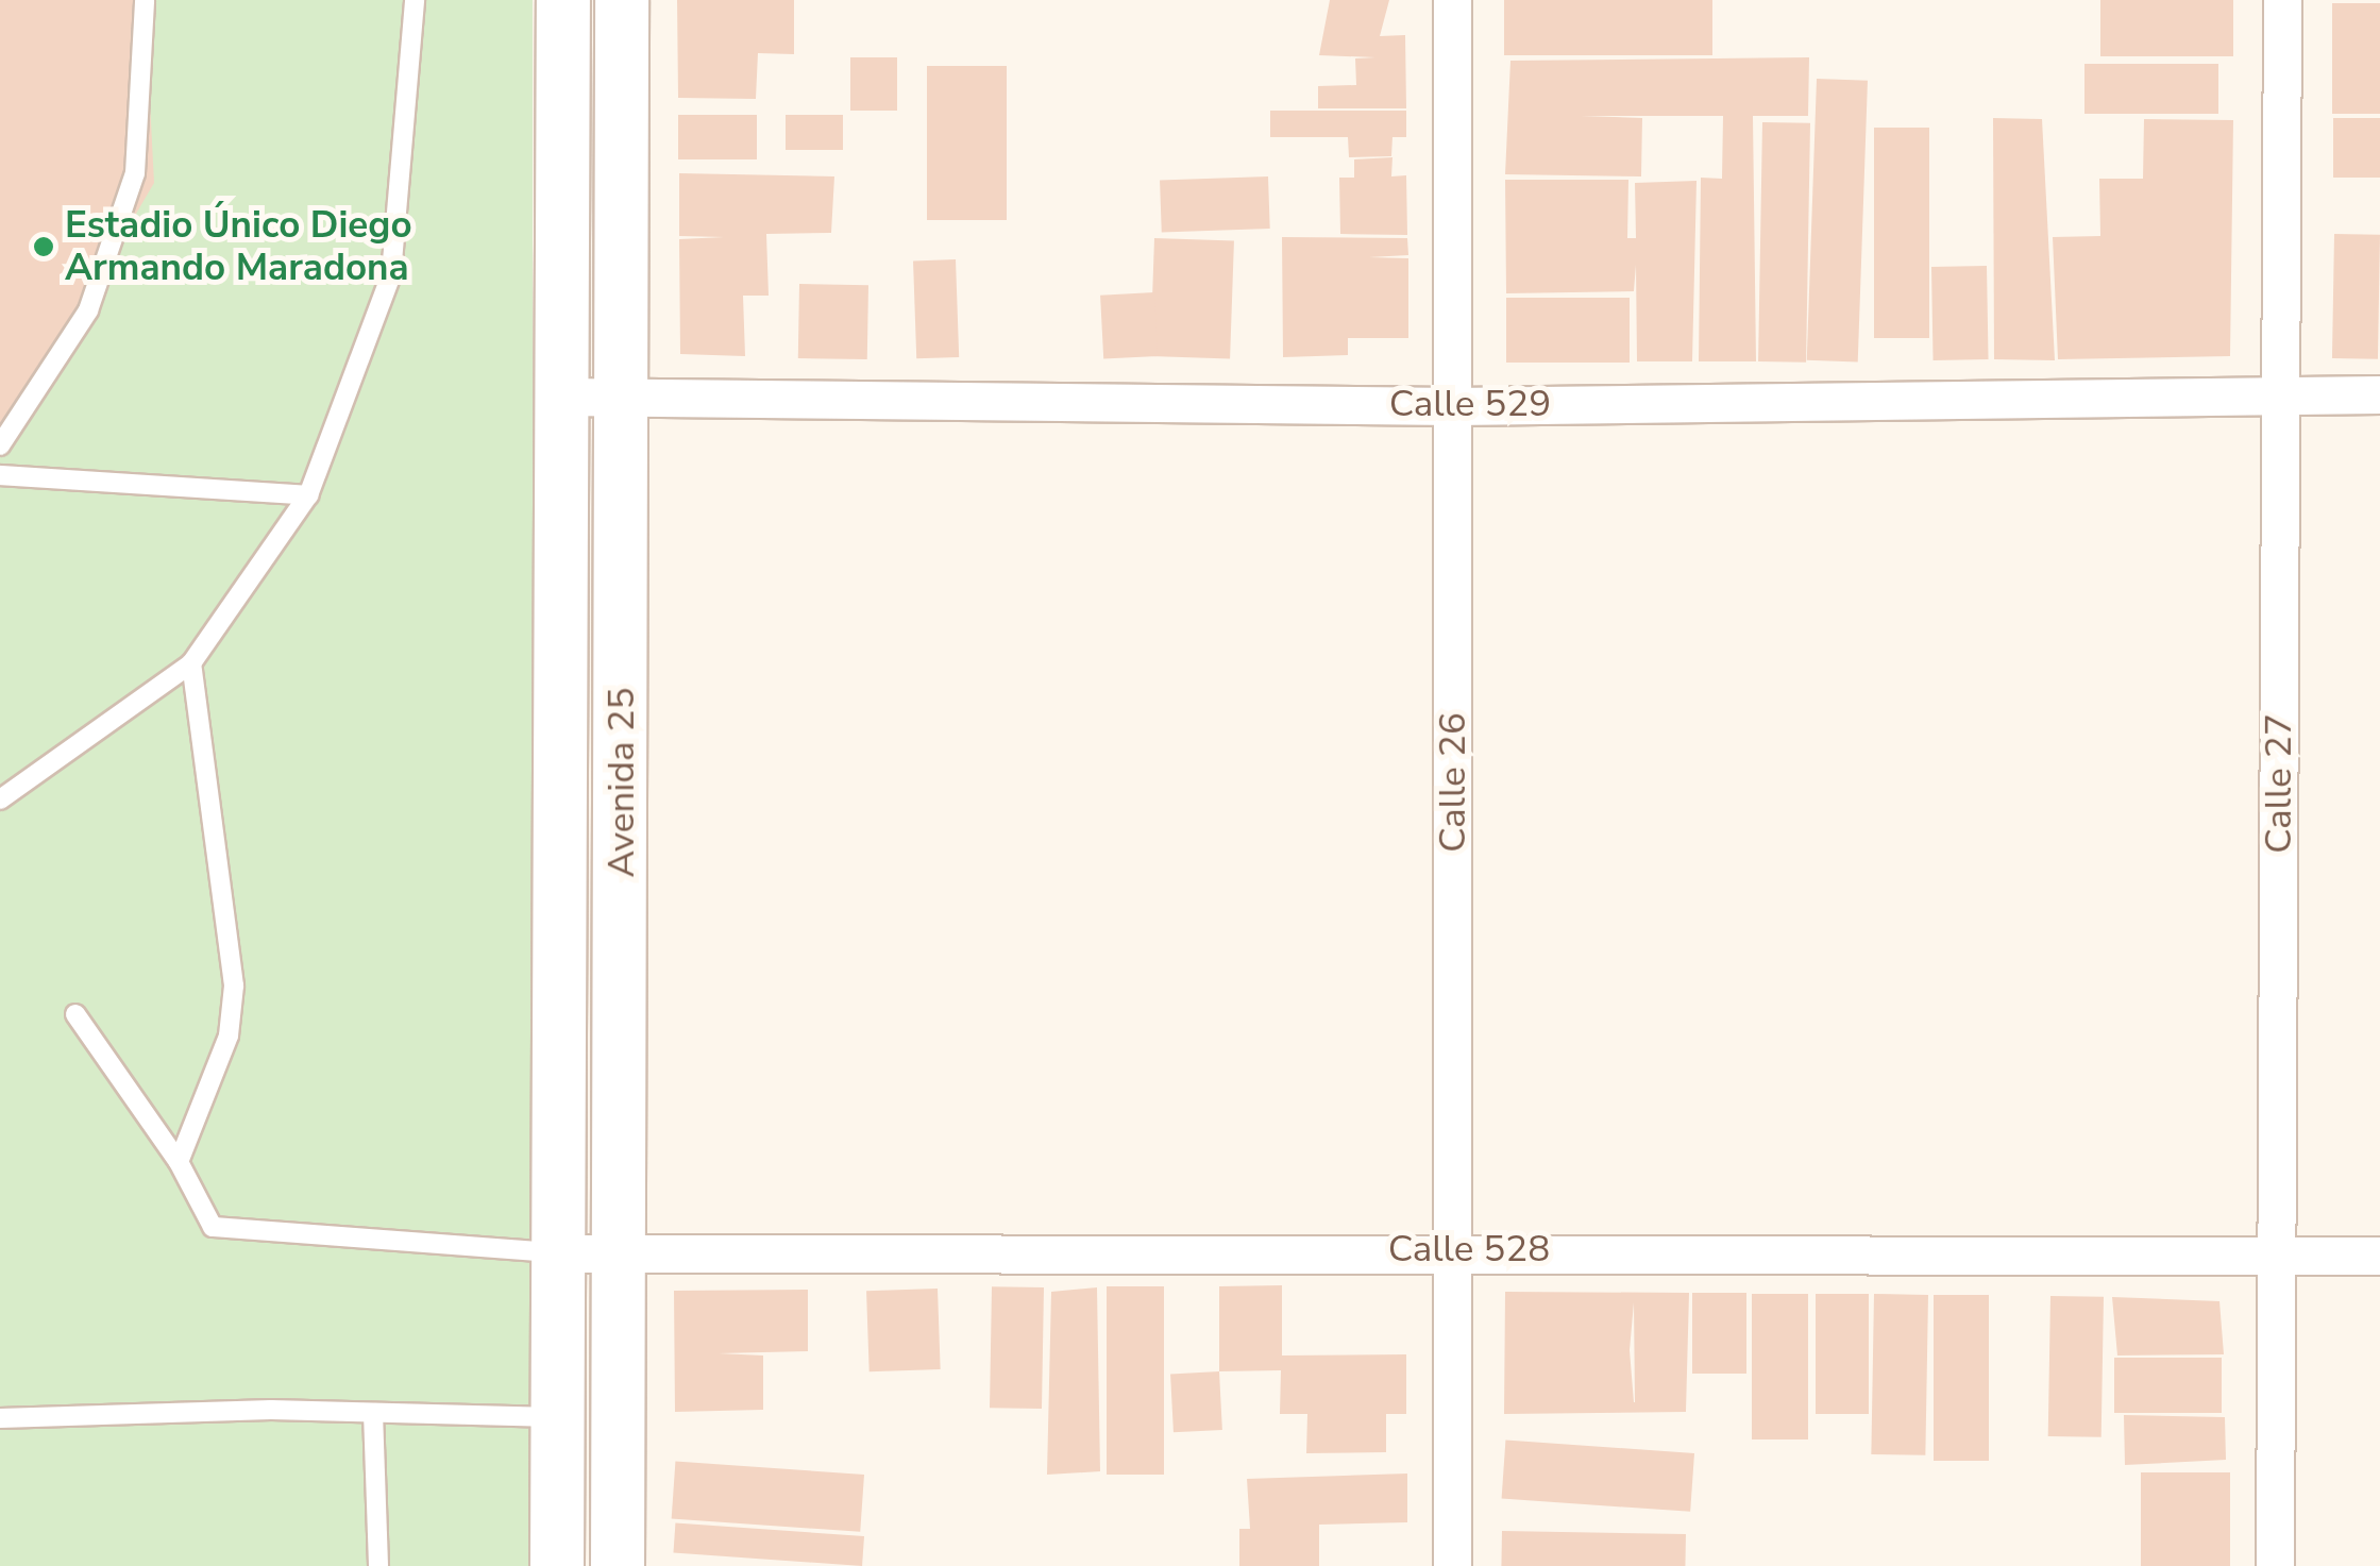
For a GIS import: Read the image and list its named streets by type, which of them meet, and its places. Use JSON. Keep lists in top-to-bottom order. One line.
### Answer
{"streets":{"main road":["Avenida 25"],"street":["Calle 529","Calle 26","Calle 27","Calle 528"]},"crossings":[["Calle 529","Avenida 25"],["Calle 529","Calle 26"],["Calle 529","Calle 27"],["Avenida 25","Calle 528"],["Calle 26","Calle 528"],["Calle 27","Calle 528"]],"places":["Estadio Único Diego Armando Maradona"]}
